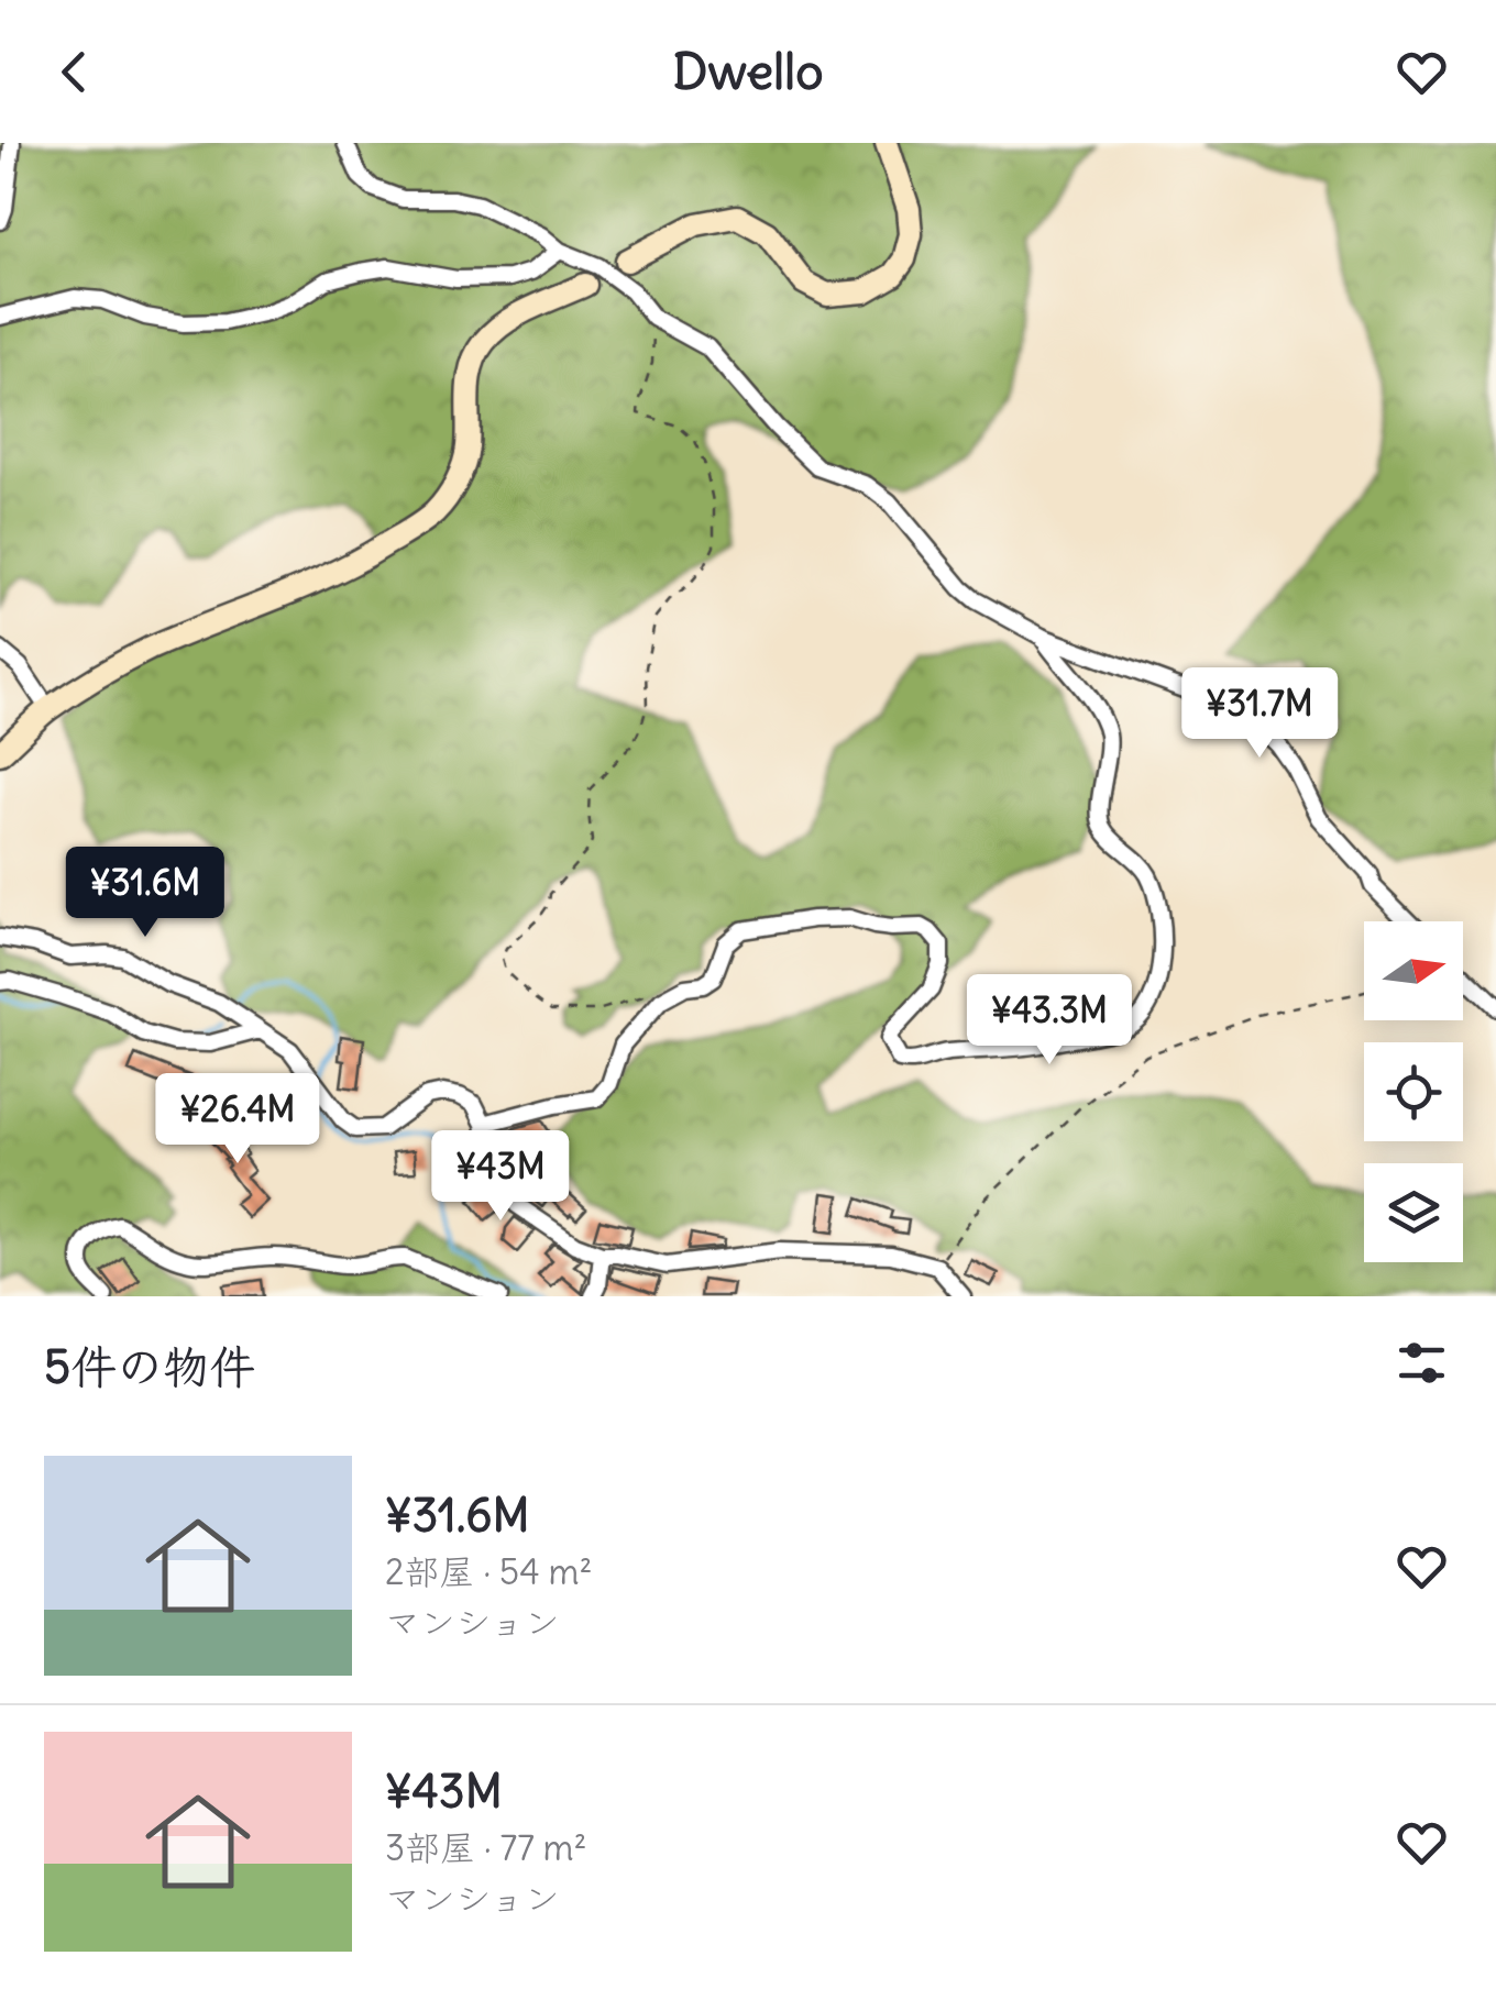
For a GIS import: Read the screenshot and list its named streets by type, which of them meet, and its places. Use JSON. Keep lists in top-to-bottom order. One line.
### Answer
{"north":"right","page":{"header":"Dwello","price":["¥31.7M","¥31.6M","¥43.3M","¥26.4M","¥43M"],"heading":"5件の物件","list":[{"name":"¥31.6M","note":"2部屋 · 54 m² · マンション"},{"name":"¥43M","note":"3部屋 · 77 m² · マンション"}]}}
